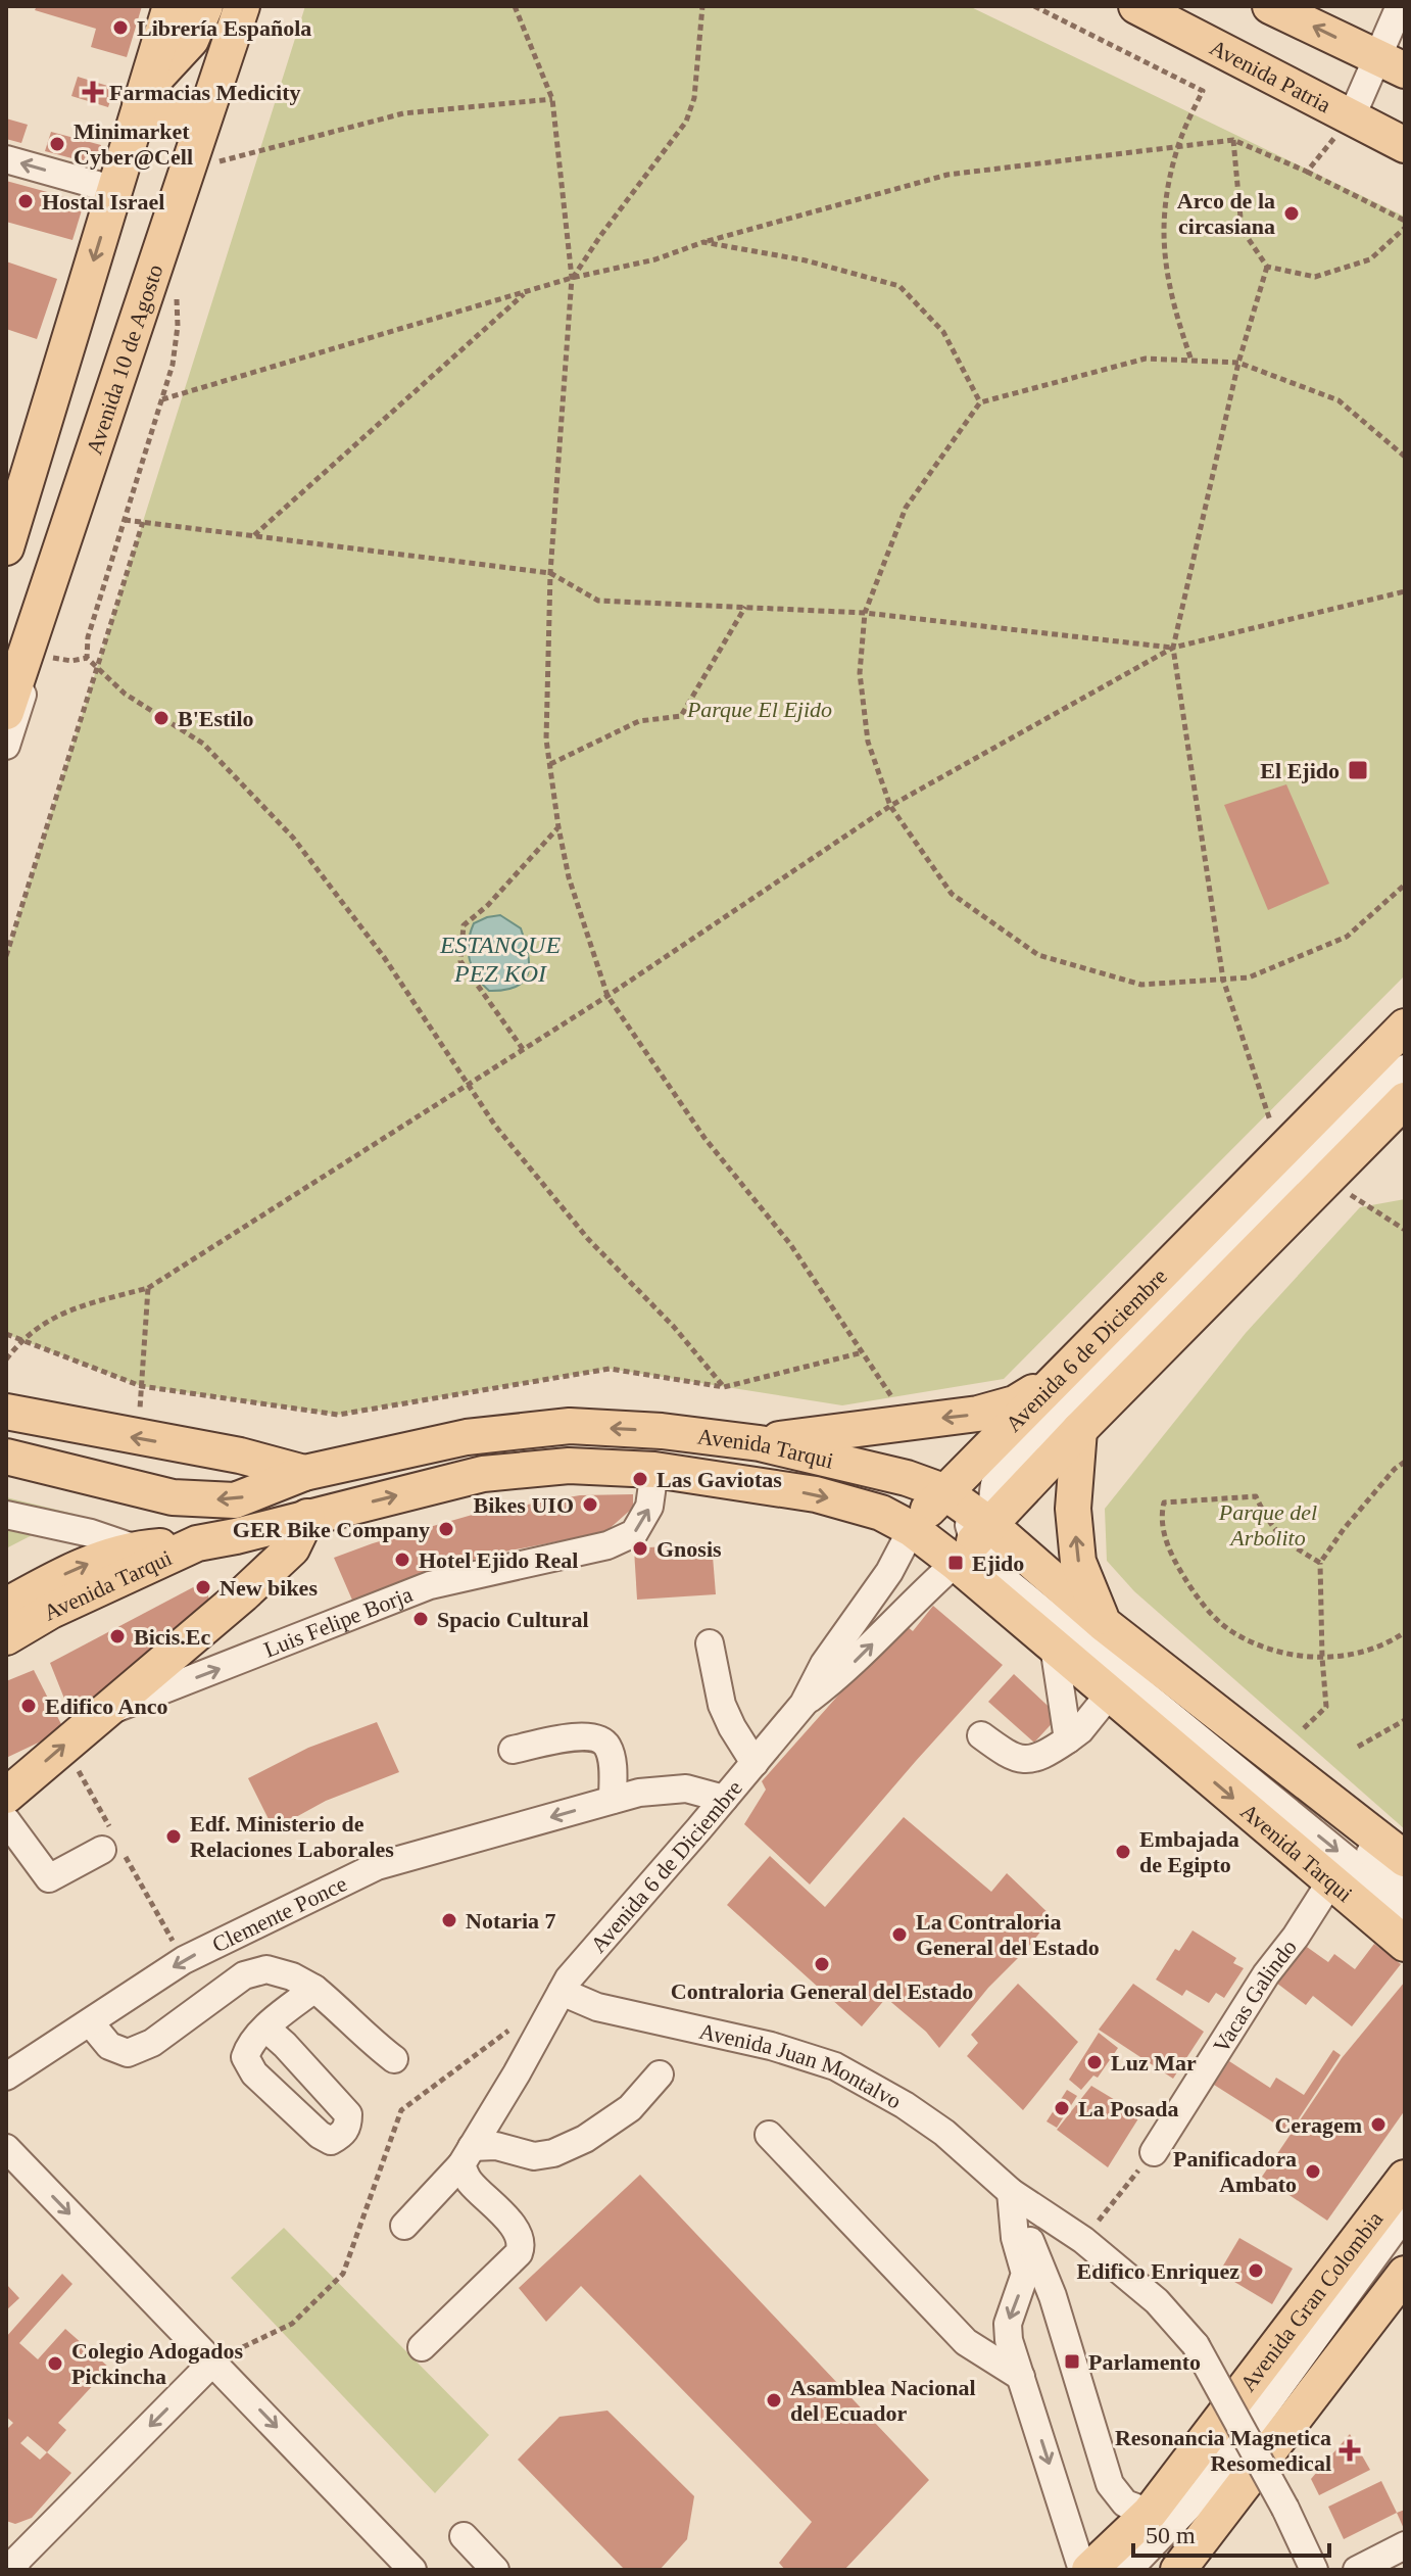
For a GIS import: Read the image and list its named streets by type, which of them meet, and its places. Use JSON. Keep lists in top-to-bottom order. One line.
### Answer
{"streets":{"main road":["Avenida Patria","Avenida 10 de Agosto","Avenida 6 de Diciembre","Avenida Tarqui","Luis Felipe Borja","Avenida Gran Colombia"],"street":["Clemente Ponce","Vacas Galindo","Avenida Juan Montalvo"]},"crossings":[["Avenida 6 de Diciembre","Avenida Tarqui"],["Avenida 6 de Diciembre","Clemente Ponce"],["Avenida 6 de Diciembre","Avenida Juan Montalvo"],["Avenida Tarqui","Luis Felipe Borja"],["Avenida Tarqui","Vacas Galindo"],["Avenida Juan Montalvo","Avenida Gran Colombia"]],"one_way":["Luis Felipe Borja","Clemente Ponce"],"water":["ESTANQUE PEZ KOI"],"parks":["Parque El Ejido","Parque del Arbolito"],"places":{"other":["Librería Española","Minimarket Cyber@Cell","Hostal Israel","Arco de la circasiana","B'Estilo","Las Gaviotas","Bikes UIO","GER Bike Company","Gnosis","Hotel Ejido Real","New bikes","Spacio Cultural","Bicis.Ec","Edifico Anco","Edf. Ministerio de Relaciones Laborales","Embajada de Egipto","Notaria 7","La Contraloria General del Estado","Contraloria General del Estado","Luz Mar","La Posada","Ceragem","Panificadora Ambato","Edifico Enriquez","Colegio Adogados Pickincha","Asamblea Nacional del Ecuador"],"health":["Farmacias Medicity","Resonancia Magnetica Resomedical"],"transit":["El Ejido","Ejido","Parlamento"]},"scale_bar":"50 m"}
